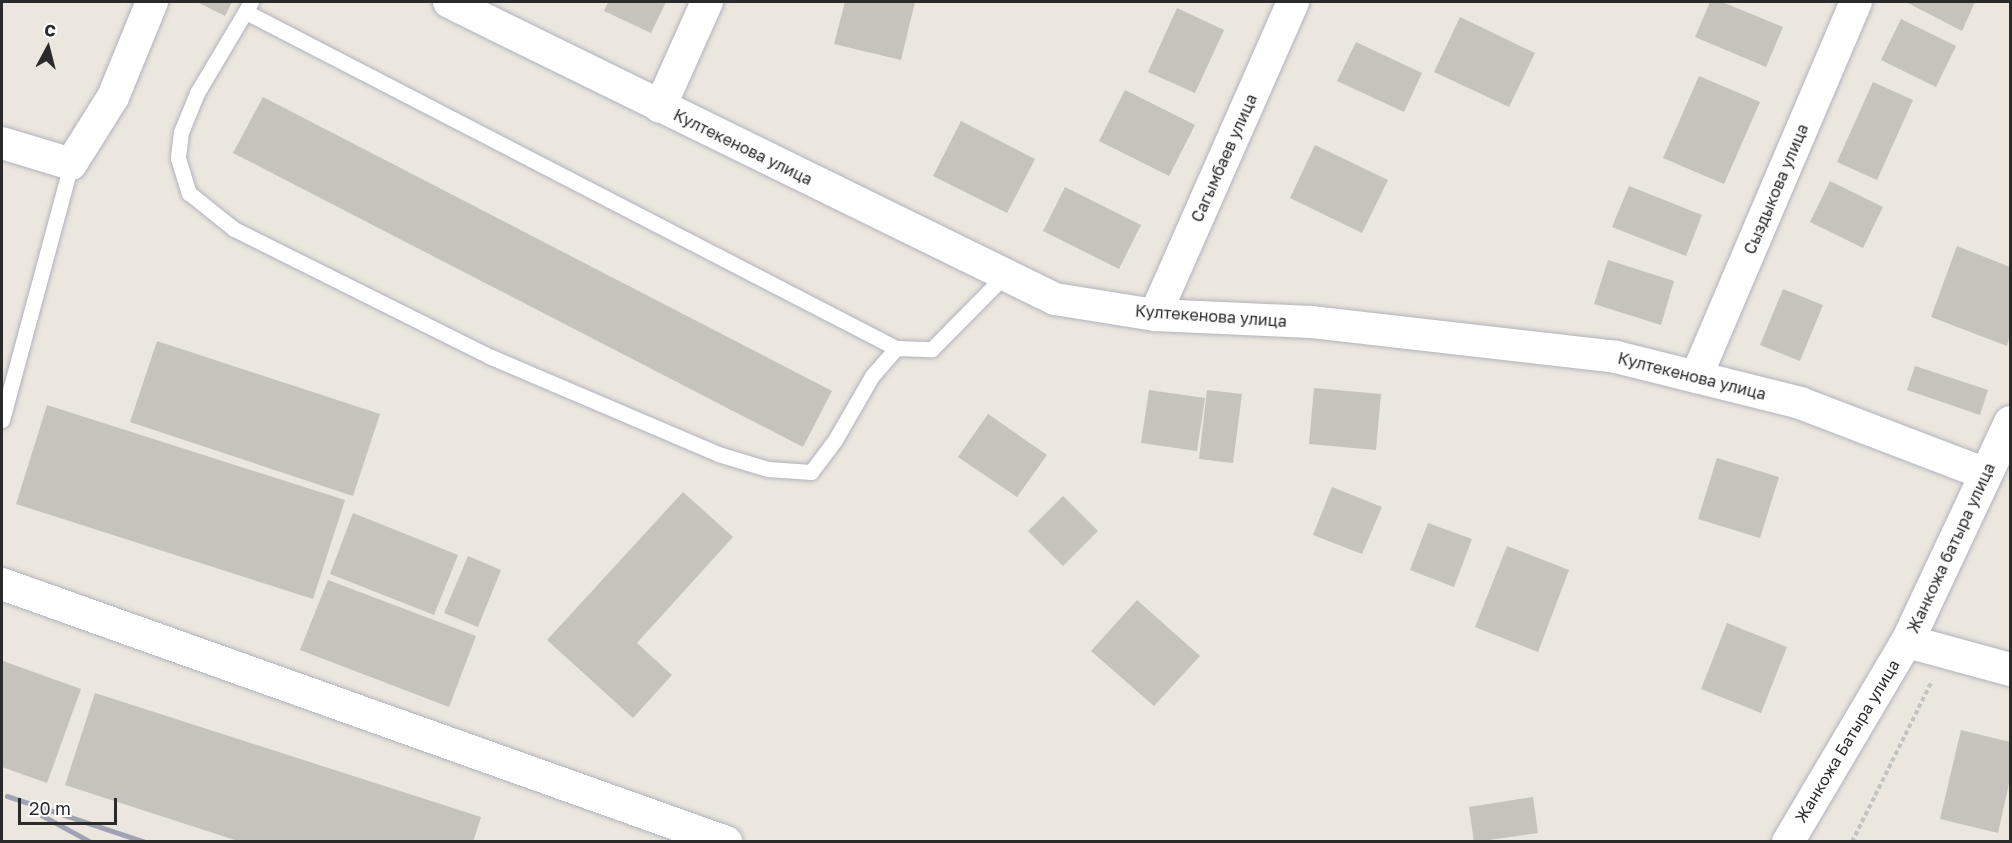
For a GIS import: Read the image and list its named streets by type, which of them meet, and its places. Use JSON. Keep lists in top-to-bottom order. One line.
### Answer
{"streets":{"street":["Култекенова улица","Сагымбаев улица","Сыздыкова улица","Жанкожа батыра улица","Жанкожа Батыра улица"]},"crossings":[["Култекенова улица","Сагымбаев улица"],["Култекенова улица","Сыздыкова улица"],["Култекенова улица","Жанкожа батыра улица"],["Жанкожа батыра улица","Жанкожа Батыра улица"]],"scale_bar":"20 m","north":"top"}
